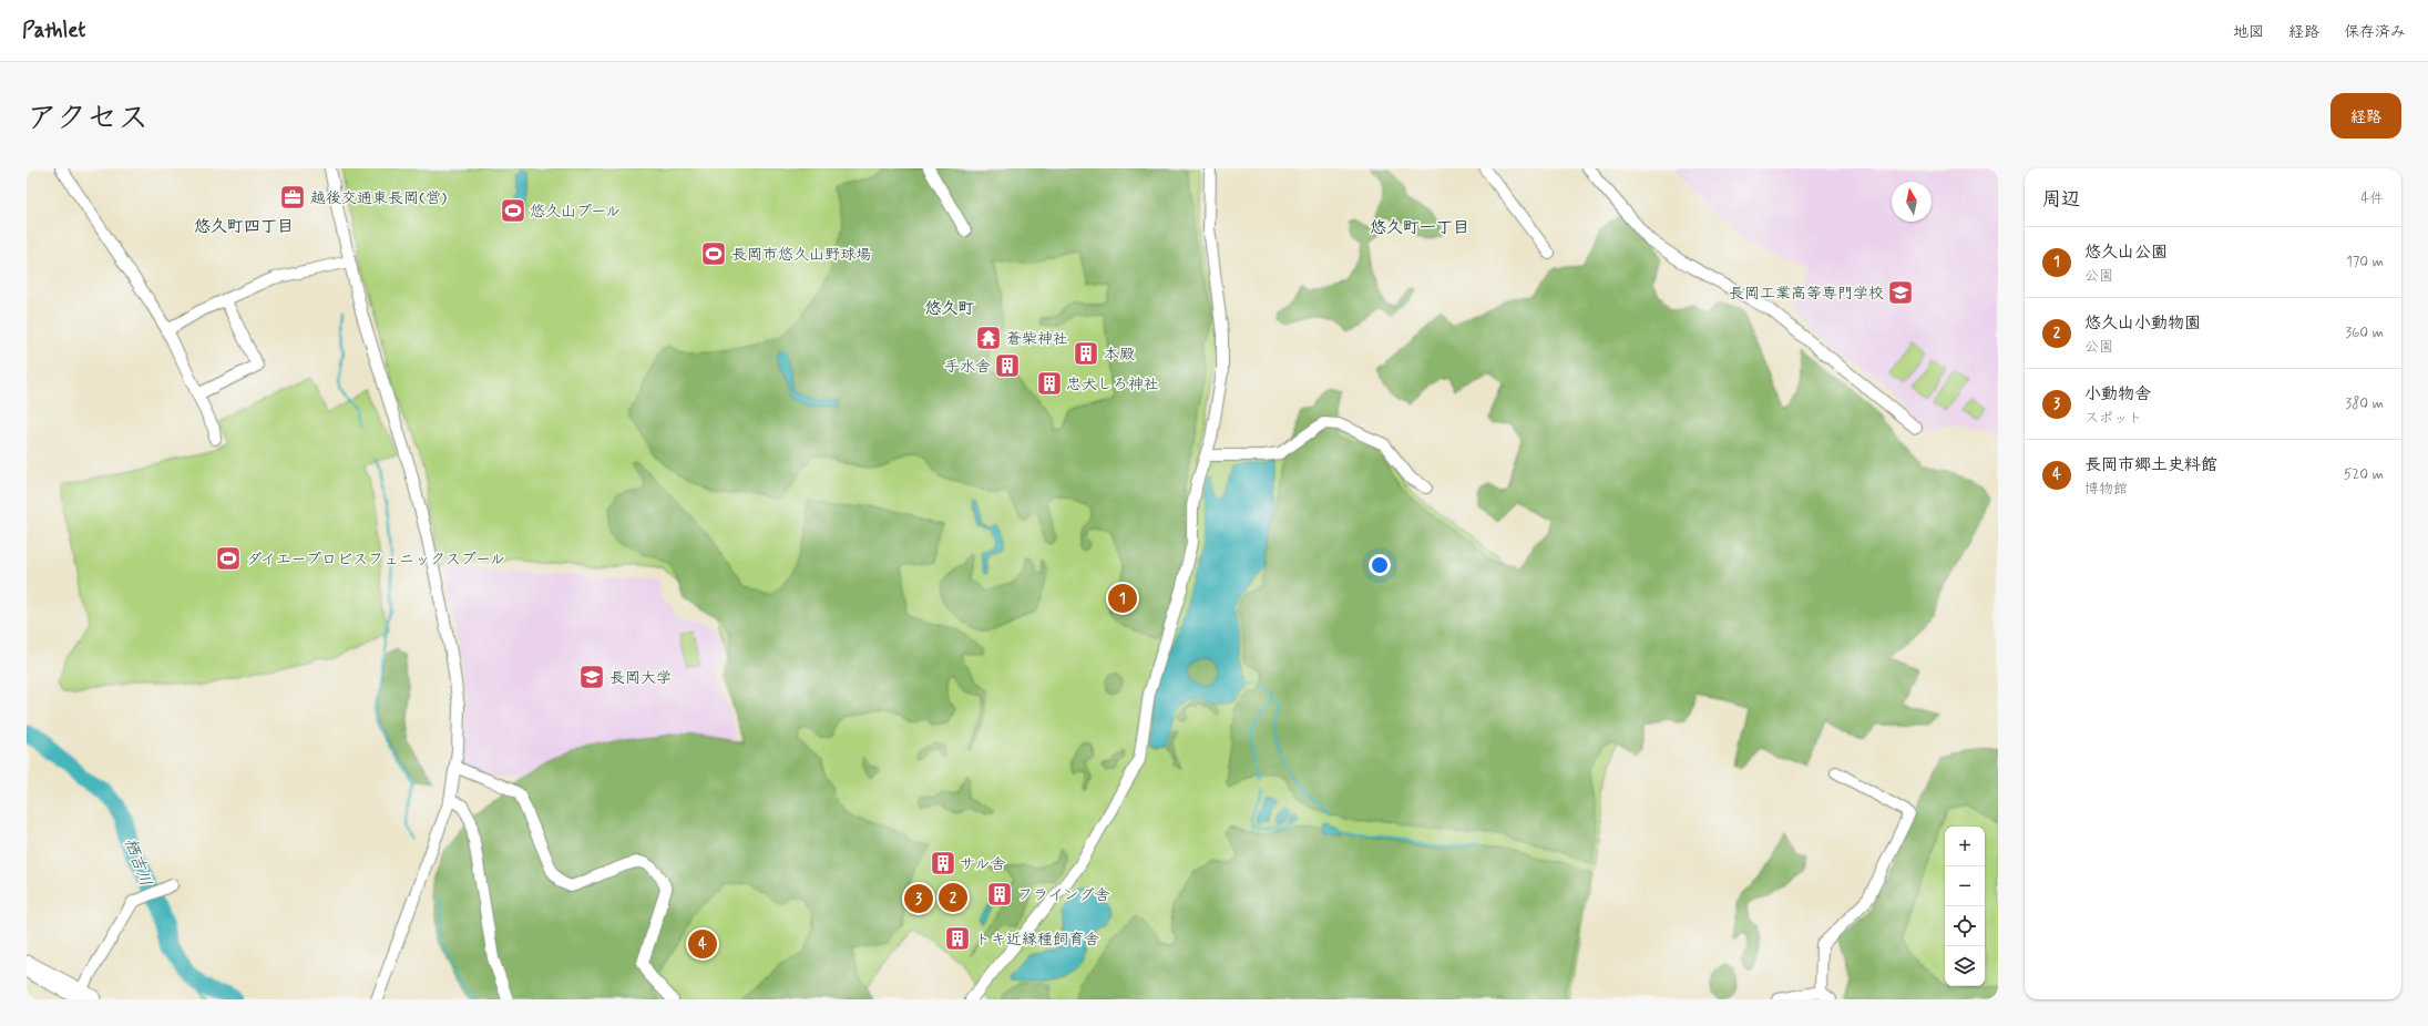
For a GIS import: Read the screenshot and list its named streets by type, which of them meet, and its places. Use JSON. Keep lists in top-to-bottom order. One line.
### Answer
{"districts":["悠久町四丁目","悠久町一丁目","悠久町"],"water":["栖吉川"],"places":{"office":["越後交通東長岡(営)"],"sports":["悠久山プール","長岡市悠久山野球場","ダイエープロビスフェニックスプール"],"school or university":["長岡工業高等専門学校","長岡大学"],"temple":["蒼柴神社"],"building":["本殿","手水舎","忠犬しろ神社","サル舎","フライング舎","トキ近縁種飼育舎"]},"north":"top","page":{"header":"Pathlet","nav":["地図","経路","保存済み"],"title":"アクセス","buttons":"経路","heading":["周辺","4件"],"list":[{"mark":"1","name":"悠久山公園","note":"公園","value":"170 m"},{"mark":"2","name":"悠久山小動物園","note":"公園","value":"360 m"},{"mark":"3","name":"小動物舎","note":"スポット","value":"380 m"},{"mark":"4","name":"長岡市郷土史料館","note":"博物館","value":"520 m"}],"pins":["1","2","3","4"],"map_buttons":["+","−"]}}
